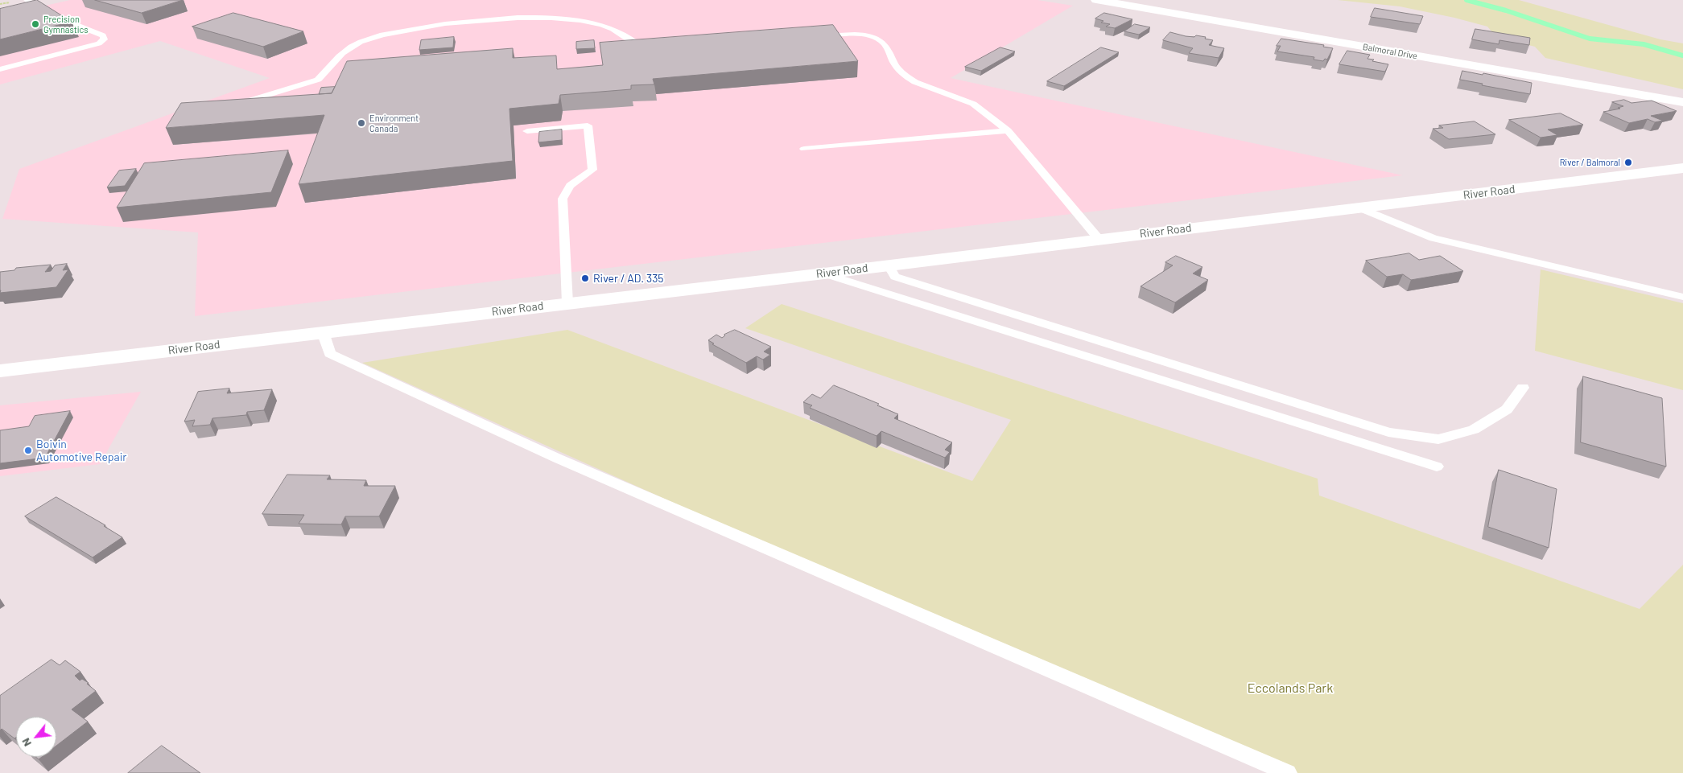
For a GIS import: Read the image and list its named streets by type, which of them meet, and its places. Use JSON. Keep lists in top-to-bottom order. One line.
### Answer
{"streets":{"main road":["Balmoral Drive","River Road"]},"parks":["Eccolands Park"],"places":["Precision Gymnastics","Environment Canada","River / Balmoral","River / AD. 335","Boivin Automotive Repair"],"north":"bottom left"}
